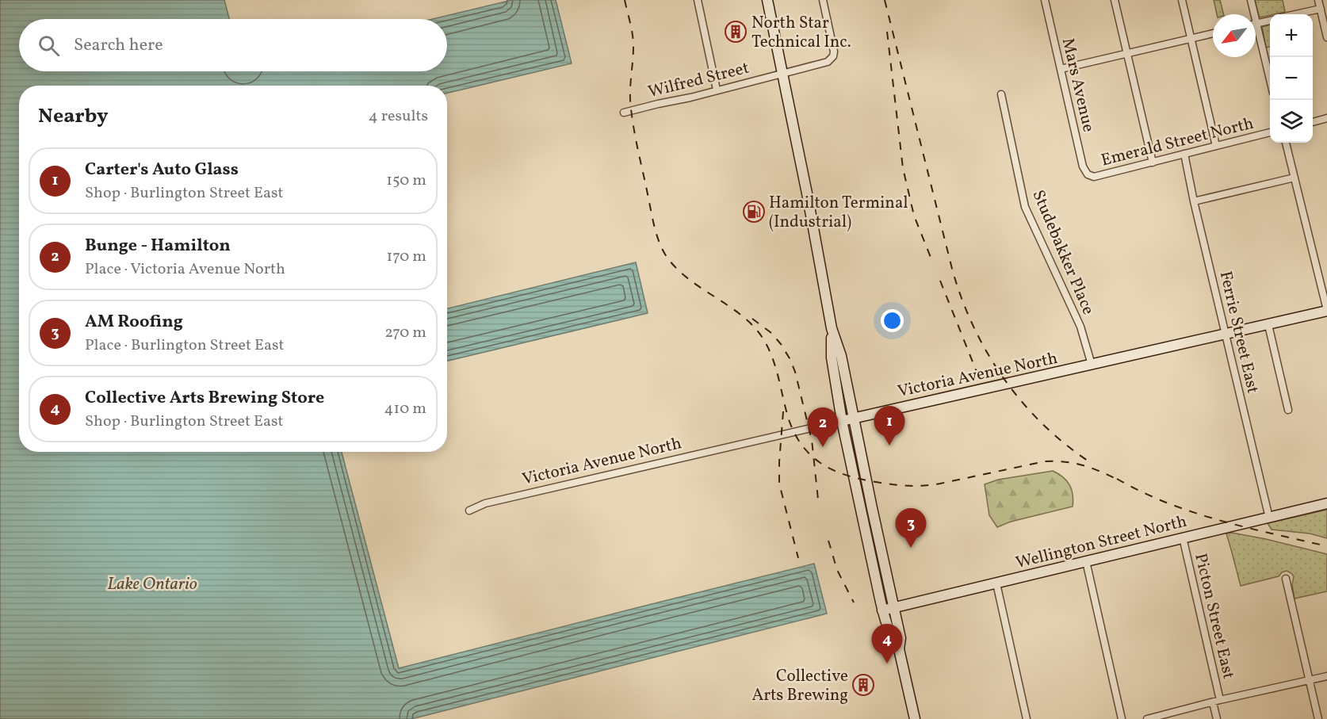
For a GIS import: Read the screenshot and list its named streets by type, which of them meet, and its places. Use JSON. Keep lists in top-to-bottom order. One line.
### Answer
{"streets":{"main road":["Victoria Avenue North","Wellington Street North"],"street":["Wilfred Street","Mars Avenue","Emerald Street North","Studebakker Place","Ferrie Street East","Picton Street East"]},"crossings":[["Mars Avenue","Emerald Street North"],["Emerald Street North","Ferrie Street East"],["Studebakker Place","Victoria Avenue North"],["Ferrie Street East","Victoria Avenue North"],["Ferrie Street East","Wellington Street North"],["Wellington Street North","Picton Street East"]],"water":["Lake Ontario"],"places":{"building":["North Star Technical Inc.","Collective Arts Brewing"],"fuel station":["Hamilton Terminal (Industrial)"]},"north":"bottom left","page":{"map_buttons":["+","−"],"search":"Search here","heading":["Nearby","4 results"],"list":[{"mark":"1","name":"Carter's Auto Glass","note":"Shop · Burlington Street East","value":"150 m"},{"mark":"2","name":"Bunge - Hamilton","note":"Place · Victoria Avenue North","value":"170 m"},{"mark":"3","name":"AM Roofing","note":"Place · Burlington Street East","value":"270 m"},{"mark":"4","name":"Collective Arts Brewing Store","note":"Shop · Burlington Street East","value":"410 m"}],"pins":["1","2","3","4"]}}
